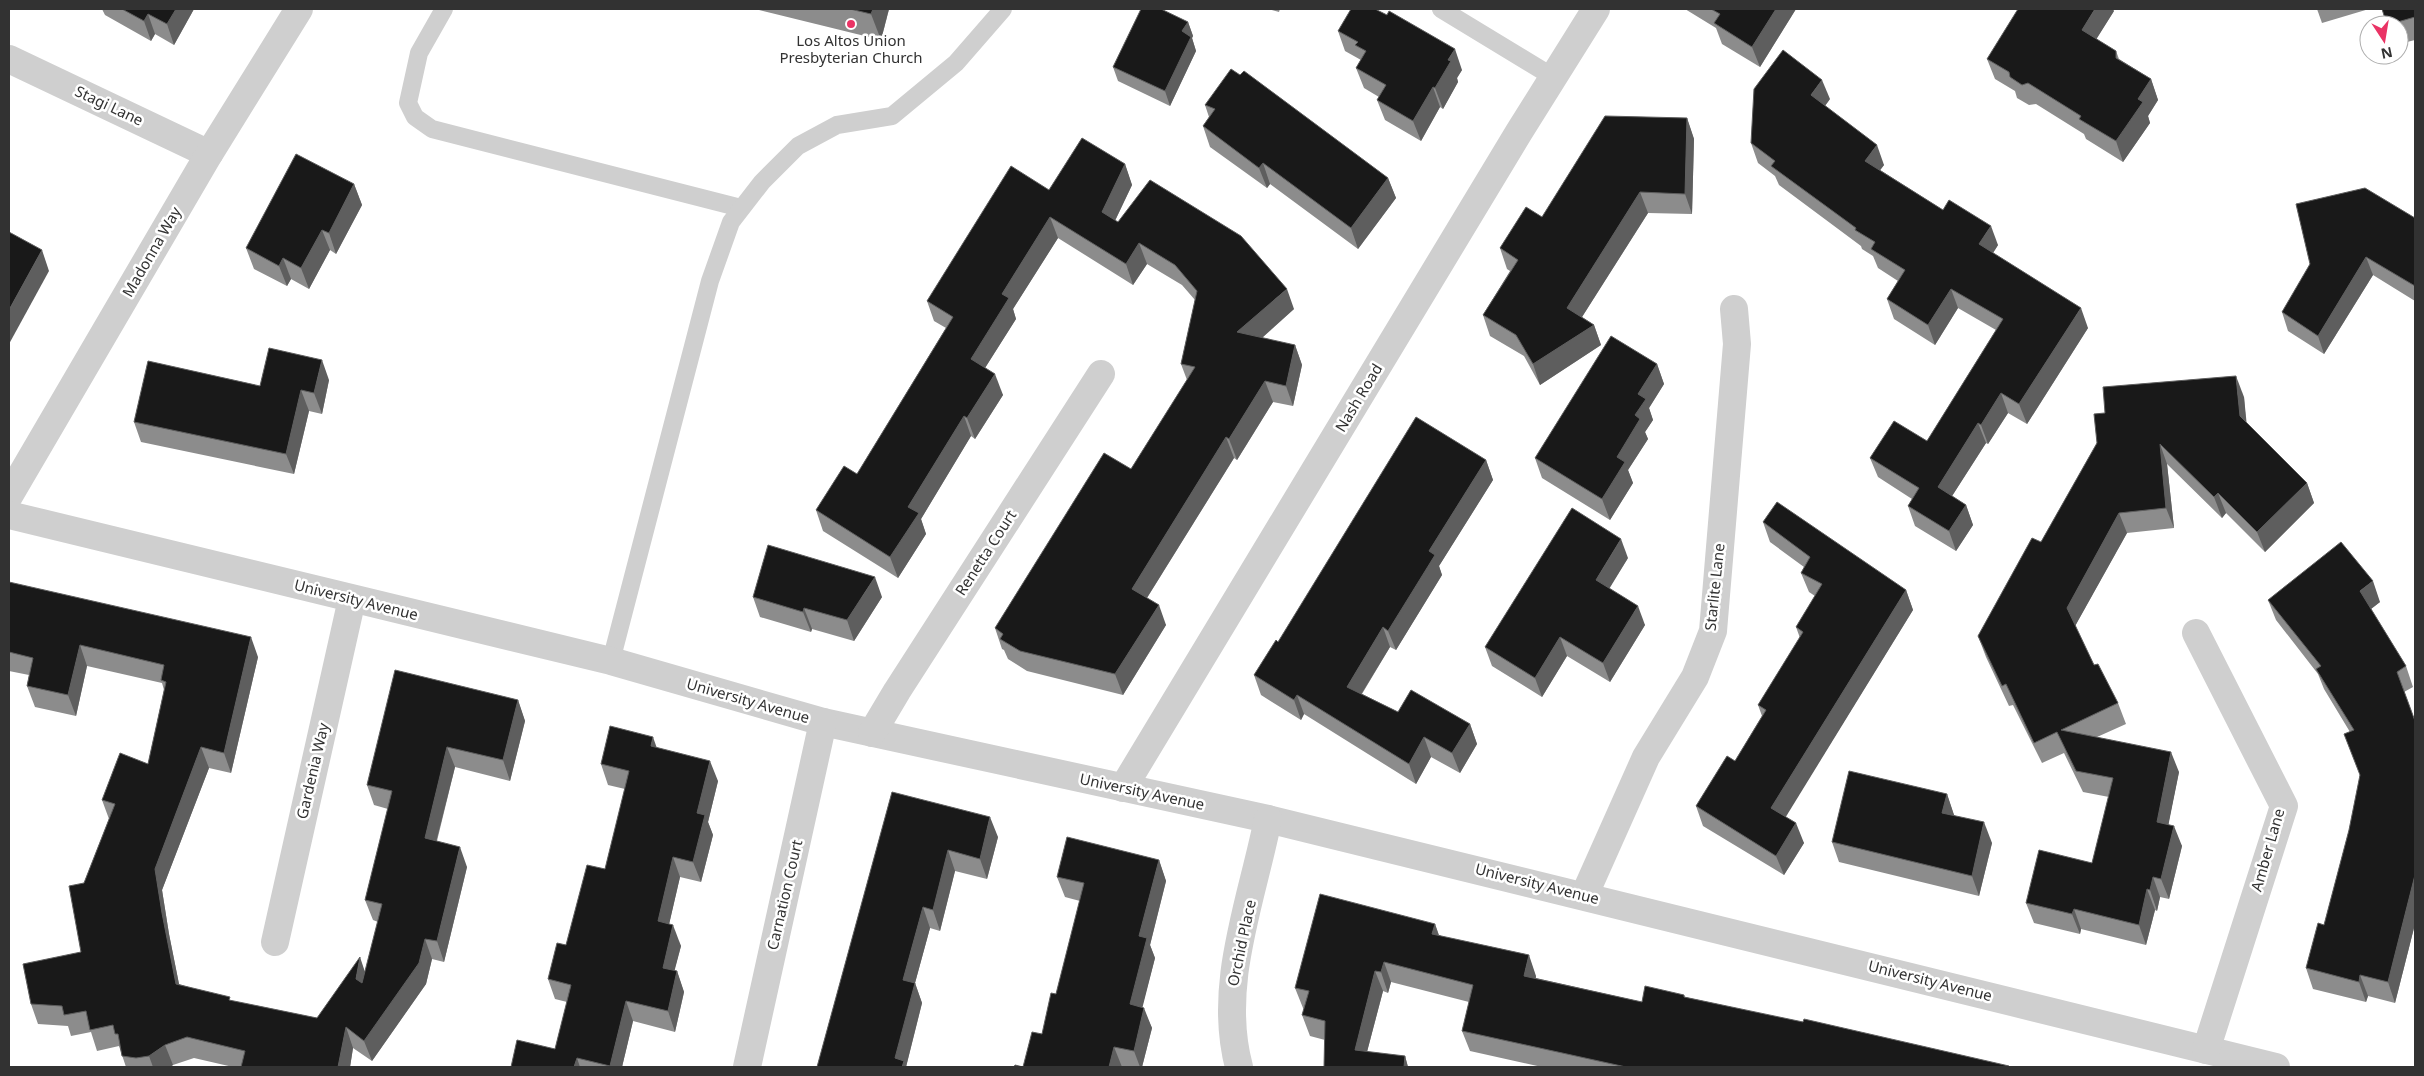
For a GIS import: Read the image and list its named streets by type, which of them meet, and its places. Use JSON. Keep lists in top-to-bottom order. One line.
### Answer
{"streets":{"street":["Stagi Lane","Madonna Way","Nash Road","Renetta Court","Starlite Lane","University Avenue","Gardenia Way","Amber Lane","Carnation Court","Orchid Place"]},"crossings":[["Stagi Lane","Madonna Way"],["Nash Road","University Avenue"],["Renetta Court","University Avenue"],["Starlite Lane","University Avenue"],["University Avenue","Gardenia Way"],["University Avenue","Amber Lane"],["University Avenue","Carnation Court"],["University Avenue","Orchid Place"]],"places":["Los Altos Union Presbyterian Church"],"north":"bottom"}
